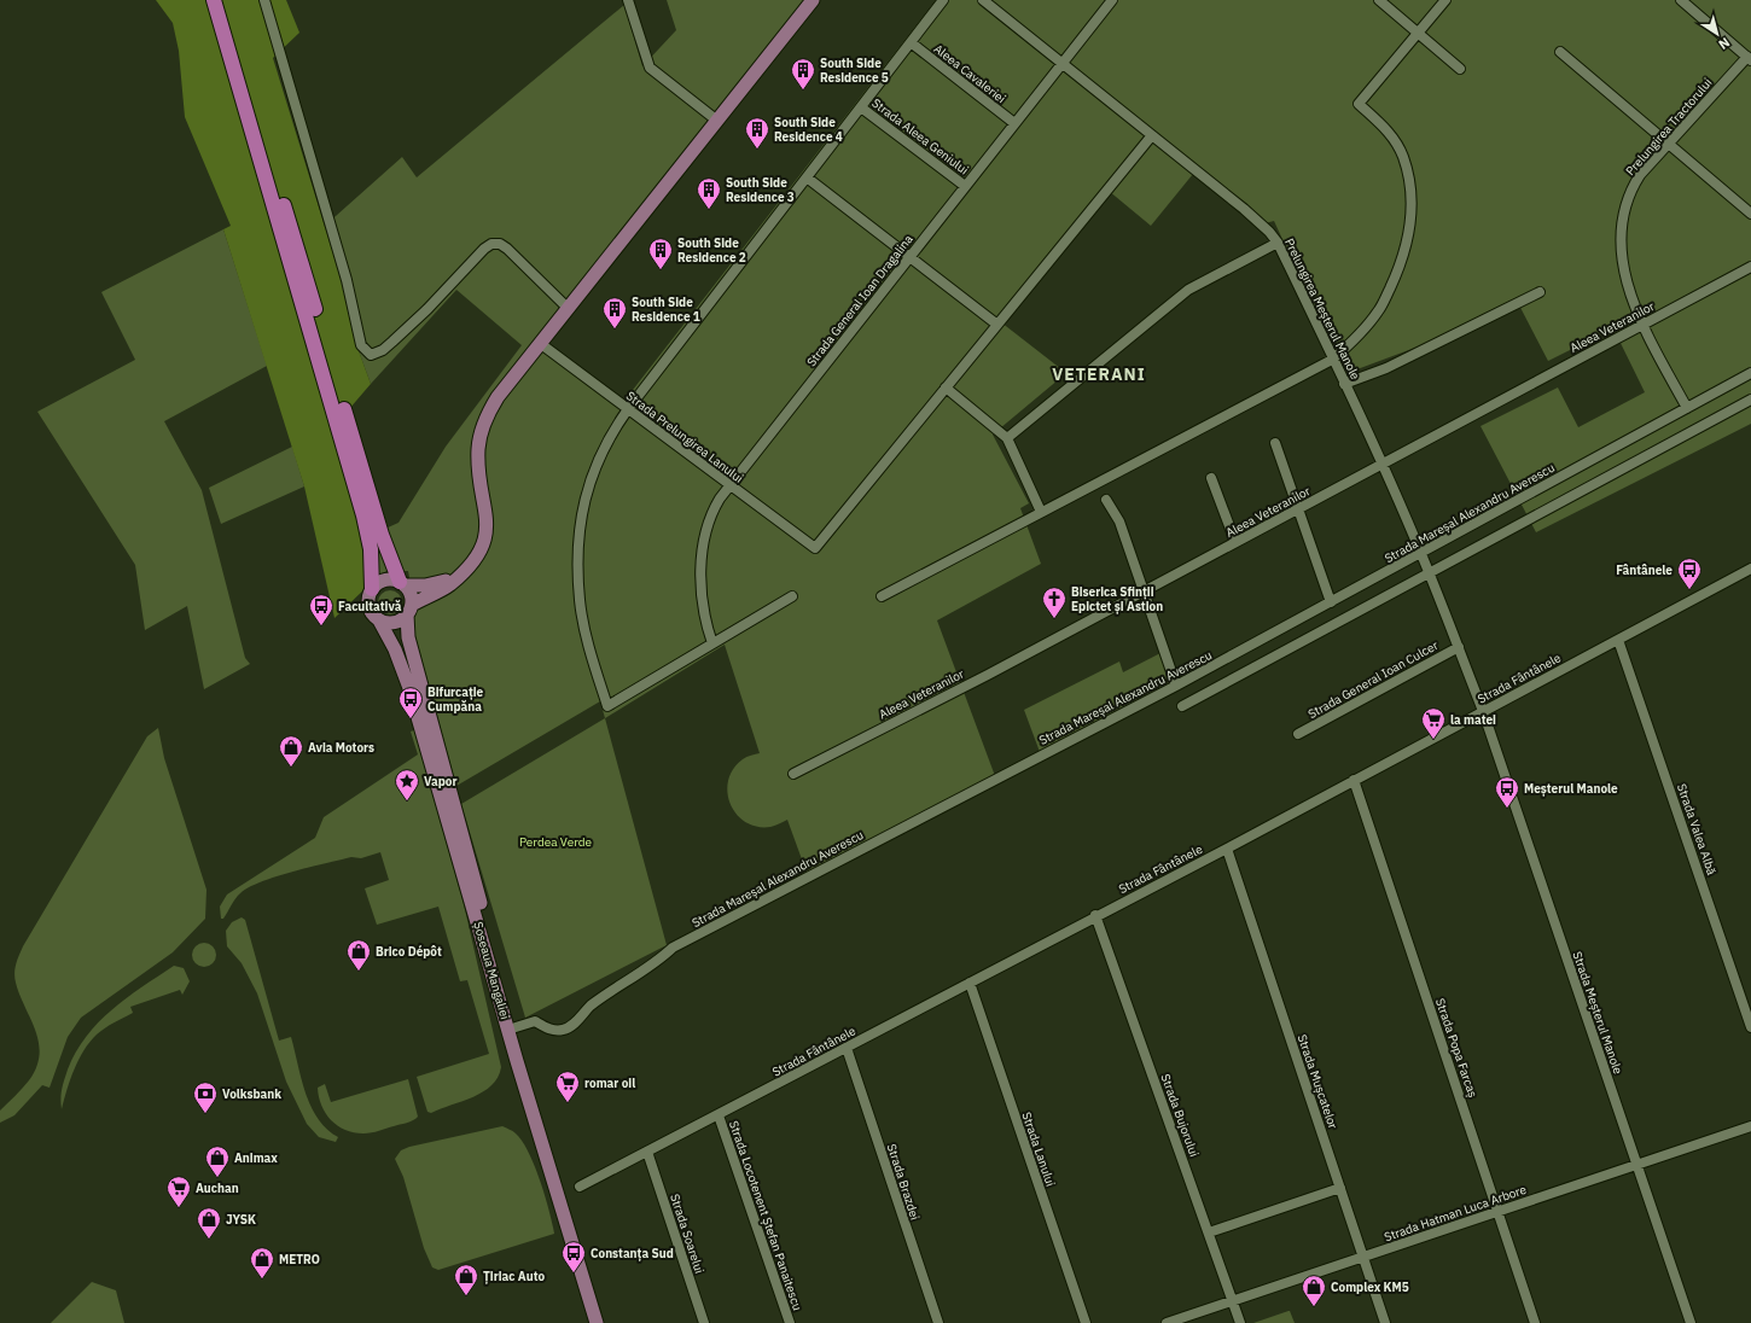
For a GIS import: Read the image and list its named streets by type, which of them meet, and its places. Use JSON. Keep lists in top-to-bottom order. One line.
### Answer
{"streets":{"main road":["Șoseaua Mangaliei"],"street":["Aleea Cavaleriei","Prelungirea Tractorului","Strada Aleea Geniului","Strada General Ioan Dragalina","Prelungirea Meșterul Manole","Aleea Veteranilor","Strada Prelungirea Lanului","Strada Mareșal Alexandru Averescu","Strada Fântânele","Strada General Ioan Culcer","Strada Valea Albă","Strada Meșterul Manole","Strada Popa Farcaș","Strada Mușcatelor","Strada Bujorului","Strada Lanului","Strada Brazdei","Strada Hatman Luca Arbore","Strada Locotenent Ștefan Panaitescu","Strada Soarelui"]},"crossings":[["Aleea Cavaleriei","Strada General Ioan Dragalina"],["Prelungirea Tractorului","Aleea Veteranilor"],["Prelungirea Tractorului","Strada Mareșal Alexandru Averescu"],["Strada Aleea Geniului","Strada General Ioan Dragalina"],["Strada General Ioan Dragalina","Prelungirea Meșterul Manole"],["Strada General Ioan Dragalina","Strada Prelungirea Lanului"],["Prelungirea Meșterul Manole","Aleea Veteranilor"],["Prelungirea Meșterul Manole","Strada Mareșal Alexandru Averescu"],["Prelungirea Meșterul Manole","Strada Fântânele"],["Prelungirea Meșterul Manole","Strada General Ioan Culcer"],["Prelungirea Meșterul Manole","Strada Meșterul Manole"],["Strada Mareșal Alexandru Averescu","Șoseaua Mangaliei"],["Strada Fântânele","Strada Valea Albă"],["Strada Fântânele","Strada Meșterul Manole"],["Strada Fântânele","Strada Popa Farcaș"],["Strada Fântânele","Strada Mușcatelor"],["Strada Fântânele","Strada Bujorului"],["Strada Fântânele","Strada Lanului"],["Strada Fântânele","Strada Brazdei"],["Strada Fântânele","Strada Locotenent Ștefan Panaitescu"],["Strada Fântânele","Strada Soarelui"],["Strada Meșterul Manole","Strada Hatman Luca Arbore"],["Strada Popa Farcaș","Strada Hatman Luca Arbore"],["Strada Mușcatelor","Strada Hatman Luca Arbore"],["Strada Bujorului","Strada Hatman Luca Arbore"]],"districts":["VETERANI"],"parks":["Perdea Verde"],"places":{"building":["South Side Residence 5","South Side Residence 4","South Side Residence 3","South Side Residence 2","South Side Residence 1"],"bus stop":["Fântânele","Facultativă","Bifurcație Cumpăna","Meșterul Manole","Constanța Sud"],"church":["Biserica Sfinții Epictet și Astion"],"supermarket":["la matei","romar oil","Auchan"],"shop":["Avia Motors","Brico Dépôt","Animax","JYSK","METRO","Țiriac Auto","Complex KM5"],"place":["Vapor"],"bank":["Volksbank"]},"north":"bottom right"}
